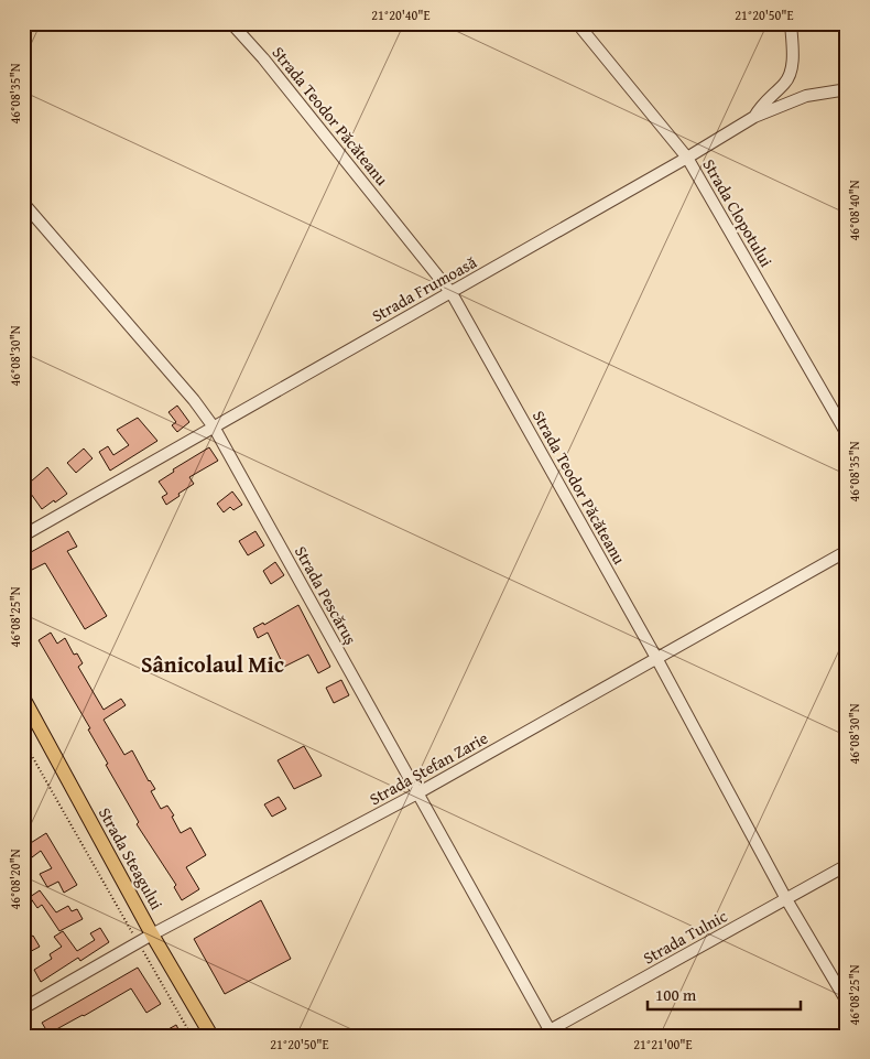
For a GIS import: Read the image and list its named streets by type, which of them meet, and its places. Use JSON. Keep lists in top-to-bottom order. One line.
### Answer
{"streets":{"main road":["Strada Steagului"],"street":["Strada Teodor Păcăteanu","Strada Clopotului","Strada Frumoasă","Strada Pescăruș","Strada Ștefan Zarie","Strada Tulnic"]},"crossings":[["Strada Teodor Păcăteanu","Strada Frumoasă"],["Strada Teodor Păcăteanu","Strada Ștefan Zarie"],["Strada Teodor Păcăteanu","Strada Tulnic"],["Strada Clopotului","Strada Frumoasă"],["Strada Frumoasă","Strada Pescăruș"],["Strada Pescăruș","Strada Ștefan Zarie"],["Strada Pescăruș","Strada Tulnic"],["Strada Ștefan Zarie","Strada Steagului"]],"districts":["Sânicolaul Mic"],"scale_bar":"100 m","coordinates":["21°20'40\"E","21°20'50\"E","46°08'35\"N","46°08'40\"N","46°08'30\"N","46°08'25\"N","46°08'20\"N","21°21'00\"E"]}
